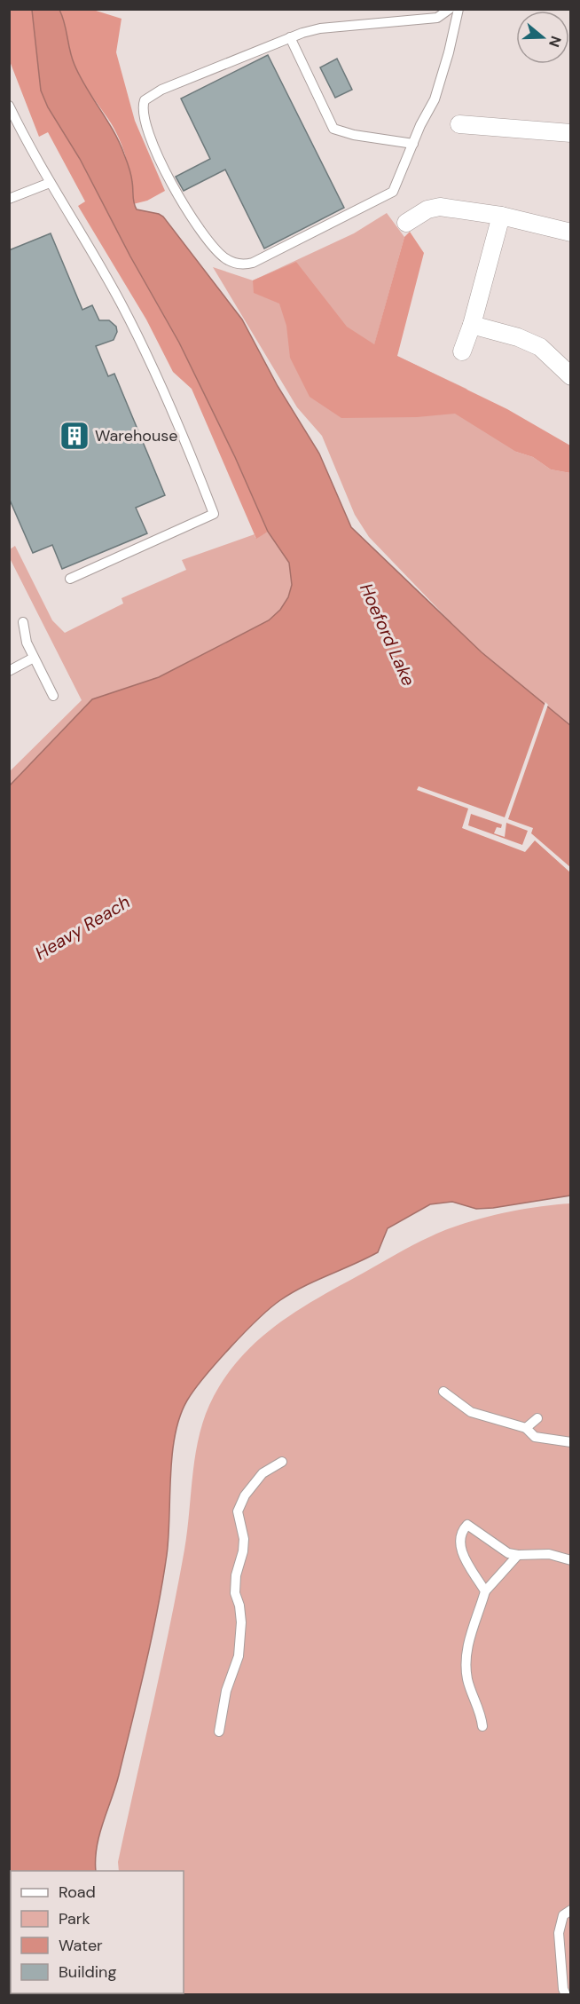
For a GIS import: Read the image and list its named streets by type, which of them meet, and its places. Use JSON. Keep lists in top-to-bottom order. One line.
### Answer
{"water":["Hoeford Lake","Heavy Reach"],"places":{"building":["Warehouse"]},"legend":["Road","Park","Water","Building"],"north":"right"}
